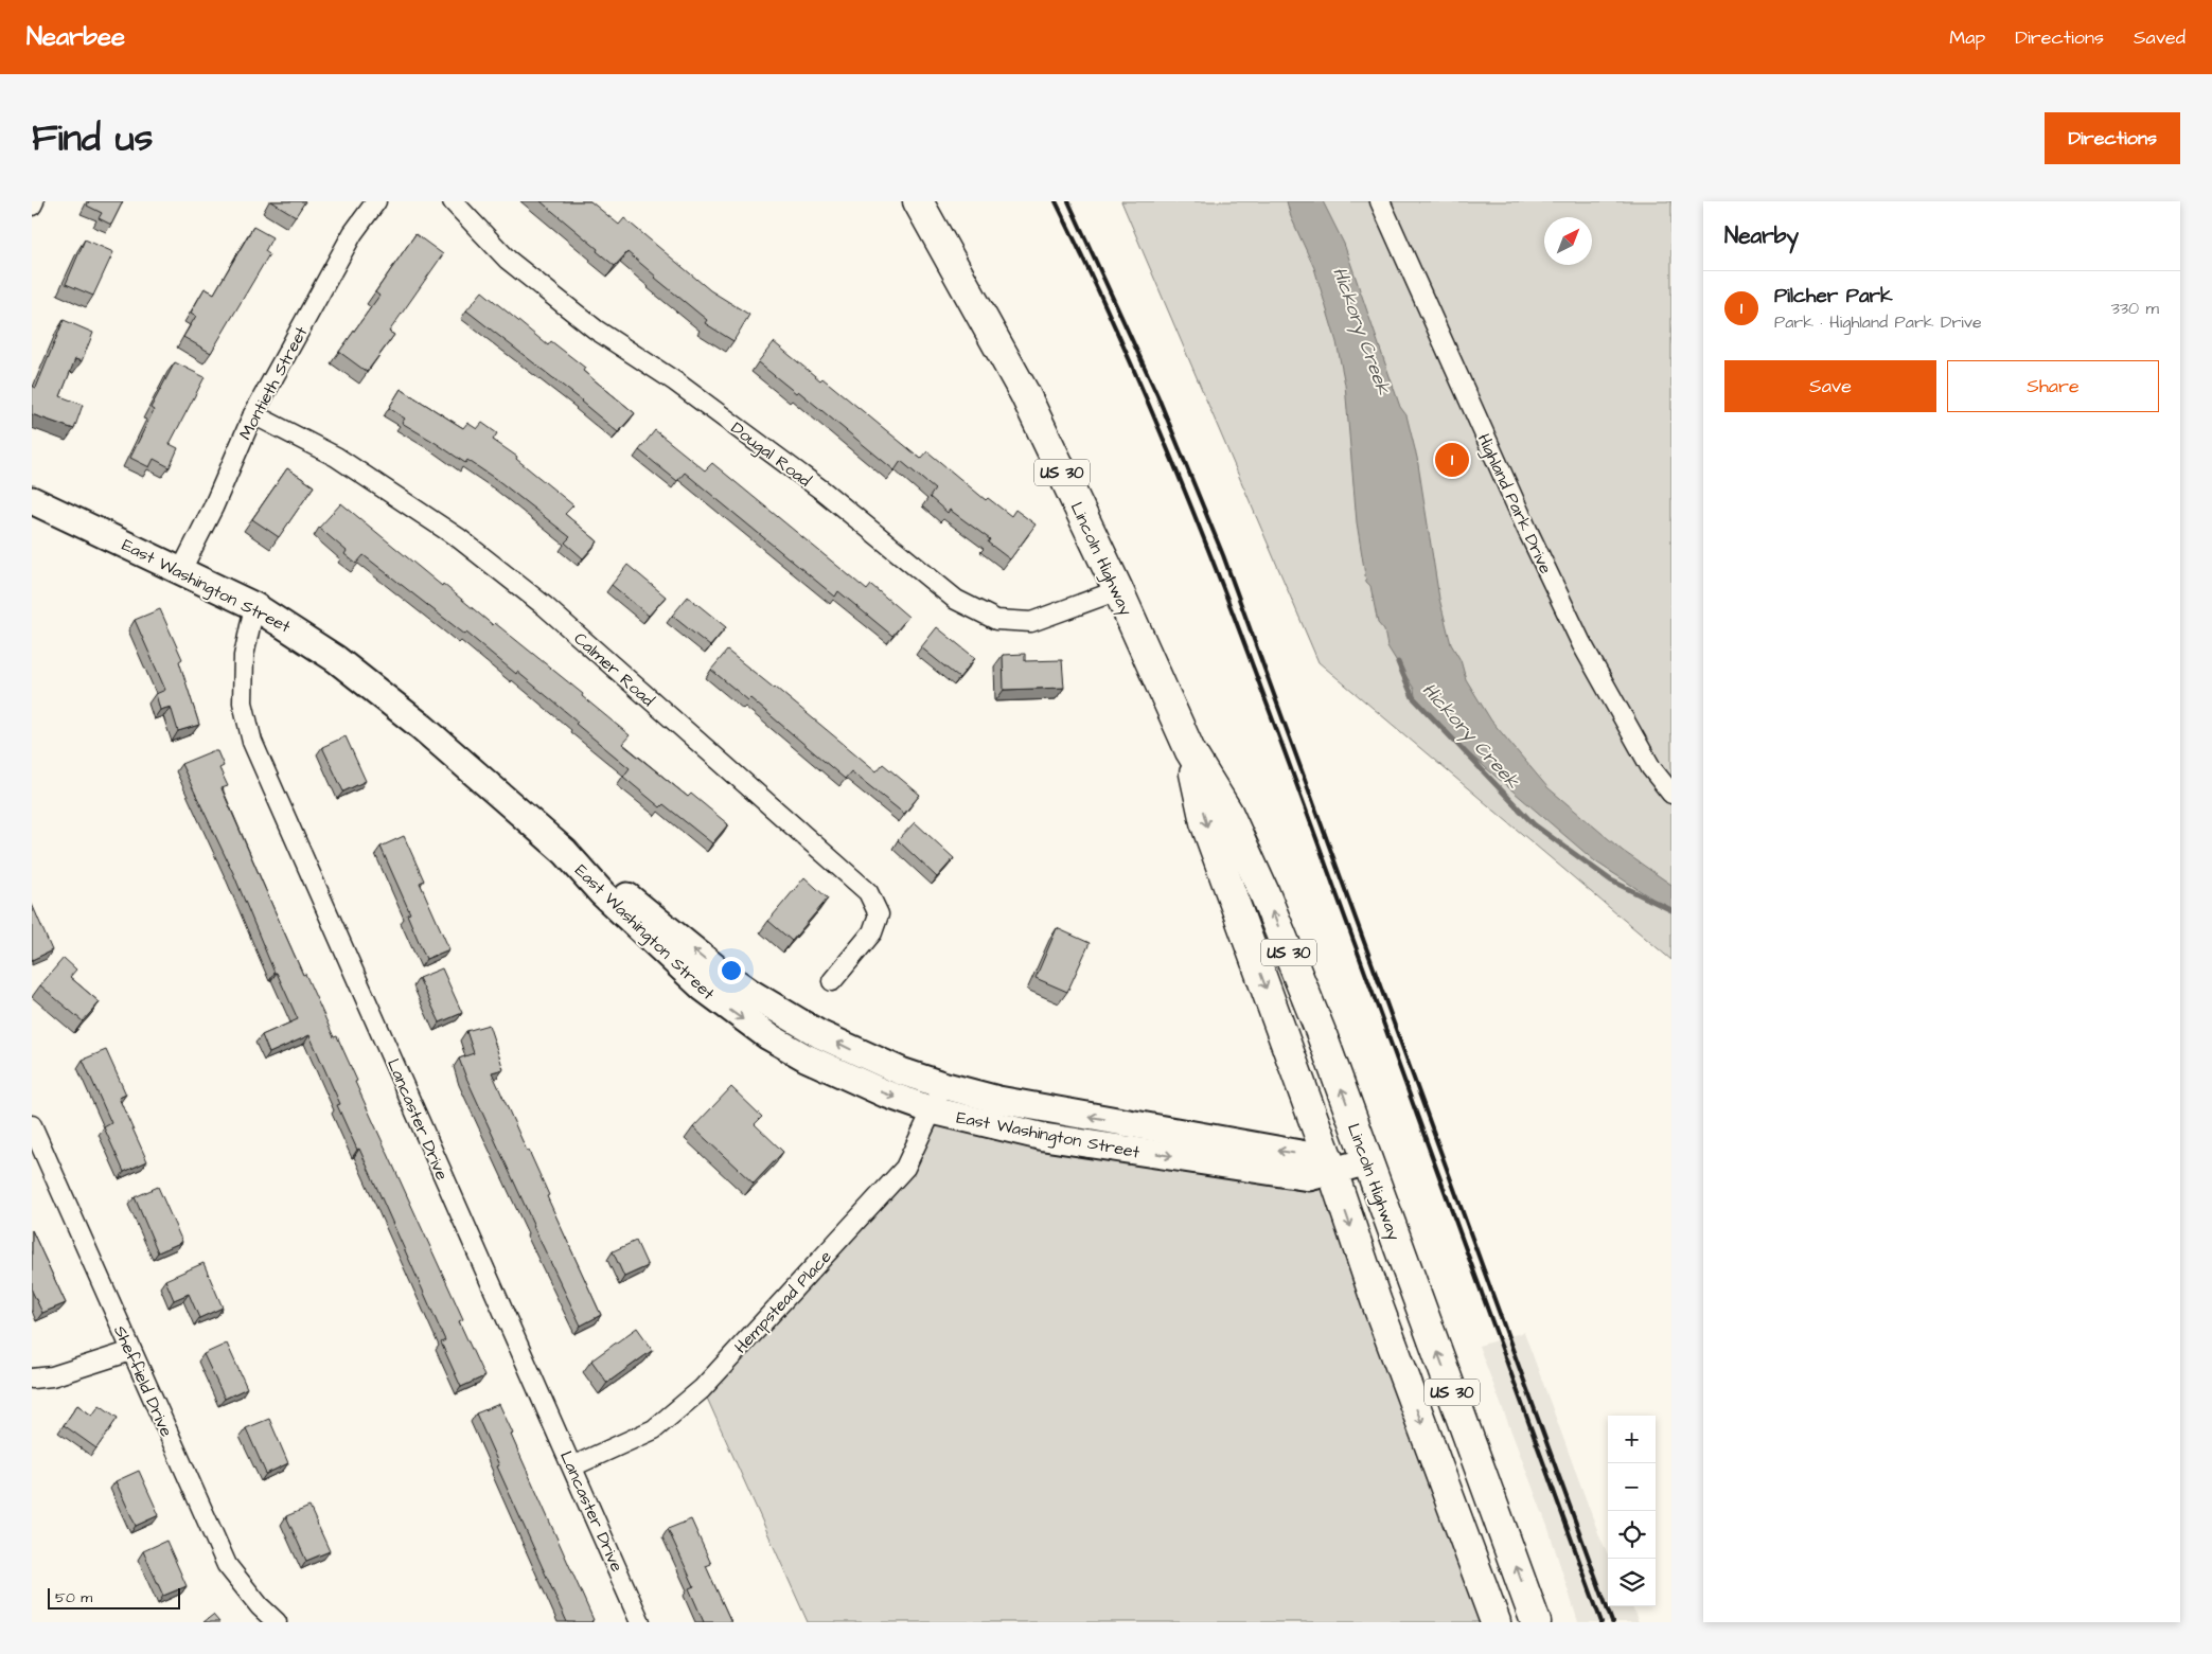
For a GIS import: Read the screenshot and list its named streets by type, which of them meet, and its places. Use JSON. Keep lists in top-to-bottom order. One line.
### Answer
{"streets":{"main road":["US 30","Lincoln Highway"],"street":["Montieth Street","Dougal Road","Highland Park Drive","East Washington Street","Calmer Road","Lancaster Drive","Hempstead Place","Sheffield Drive"]},"crossings":[["Montieth Street","East Washington Street"],["Montieth Street","Calmer Road"],["Dougal Road","Lincoln Highway"],["Lincoln Highway","East Washington Street"],["East Washington Street","Lancaster Drive"],["East Washington Street","Hempstead Place"],["Lancaster Drive","Hempstead Place"]],"water":["Hickory Creek"],"scale_bar":"50 m","north":"top right","page":{"header":"Nearbee","nav":["Map","Directions","Saved"],"title":"Find us","buttons":["Directions",["Save","Share"]],"heading":"Nearby","list":[{"mark":"1","name":"Pilcher Park","note":"Park · Highland Park Drive","value":"330 m"}],"pins":"1","map_buttons":["+","−"],"scale":"50 m"}}
